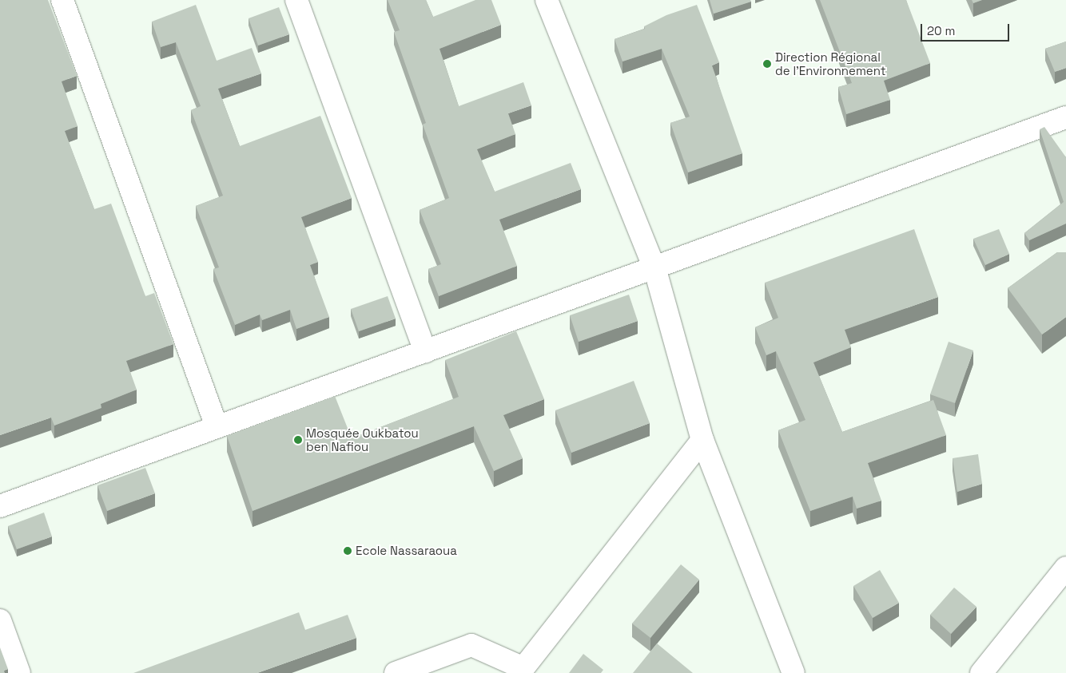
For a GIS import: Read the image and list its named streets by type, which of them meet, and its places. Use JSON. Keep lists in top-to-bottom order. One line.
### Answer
{"places":["Direction Régional de l'Environnement","Mosquée Oukbatou ben Nafiou","Ecole Nassaraoua"],"scale_bar":"20 m"}
